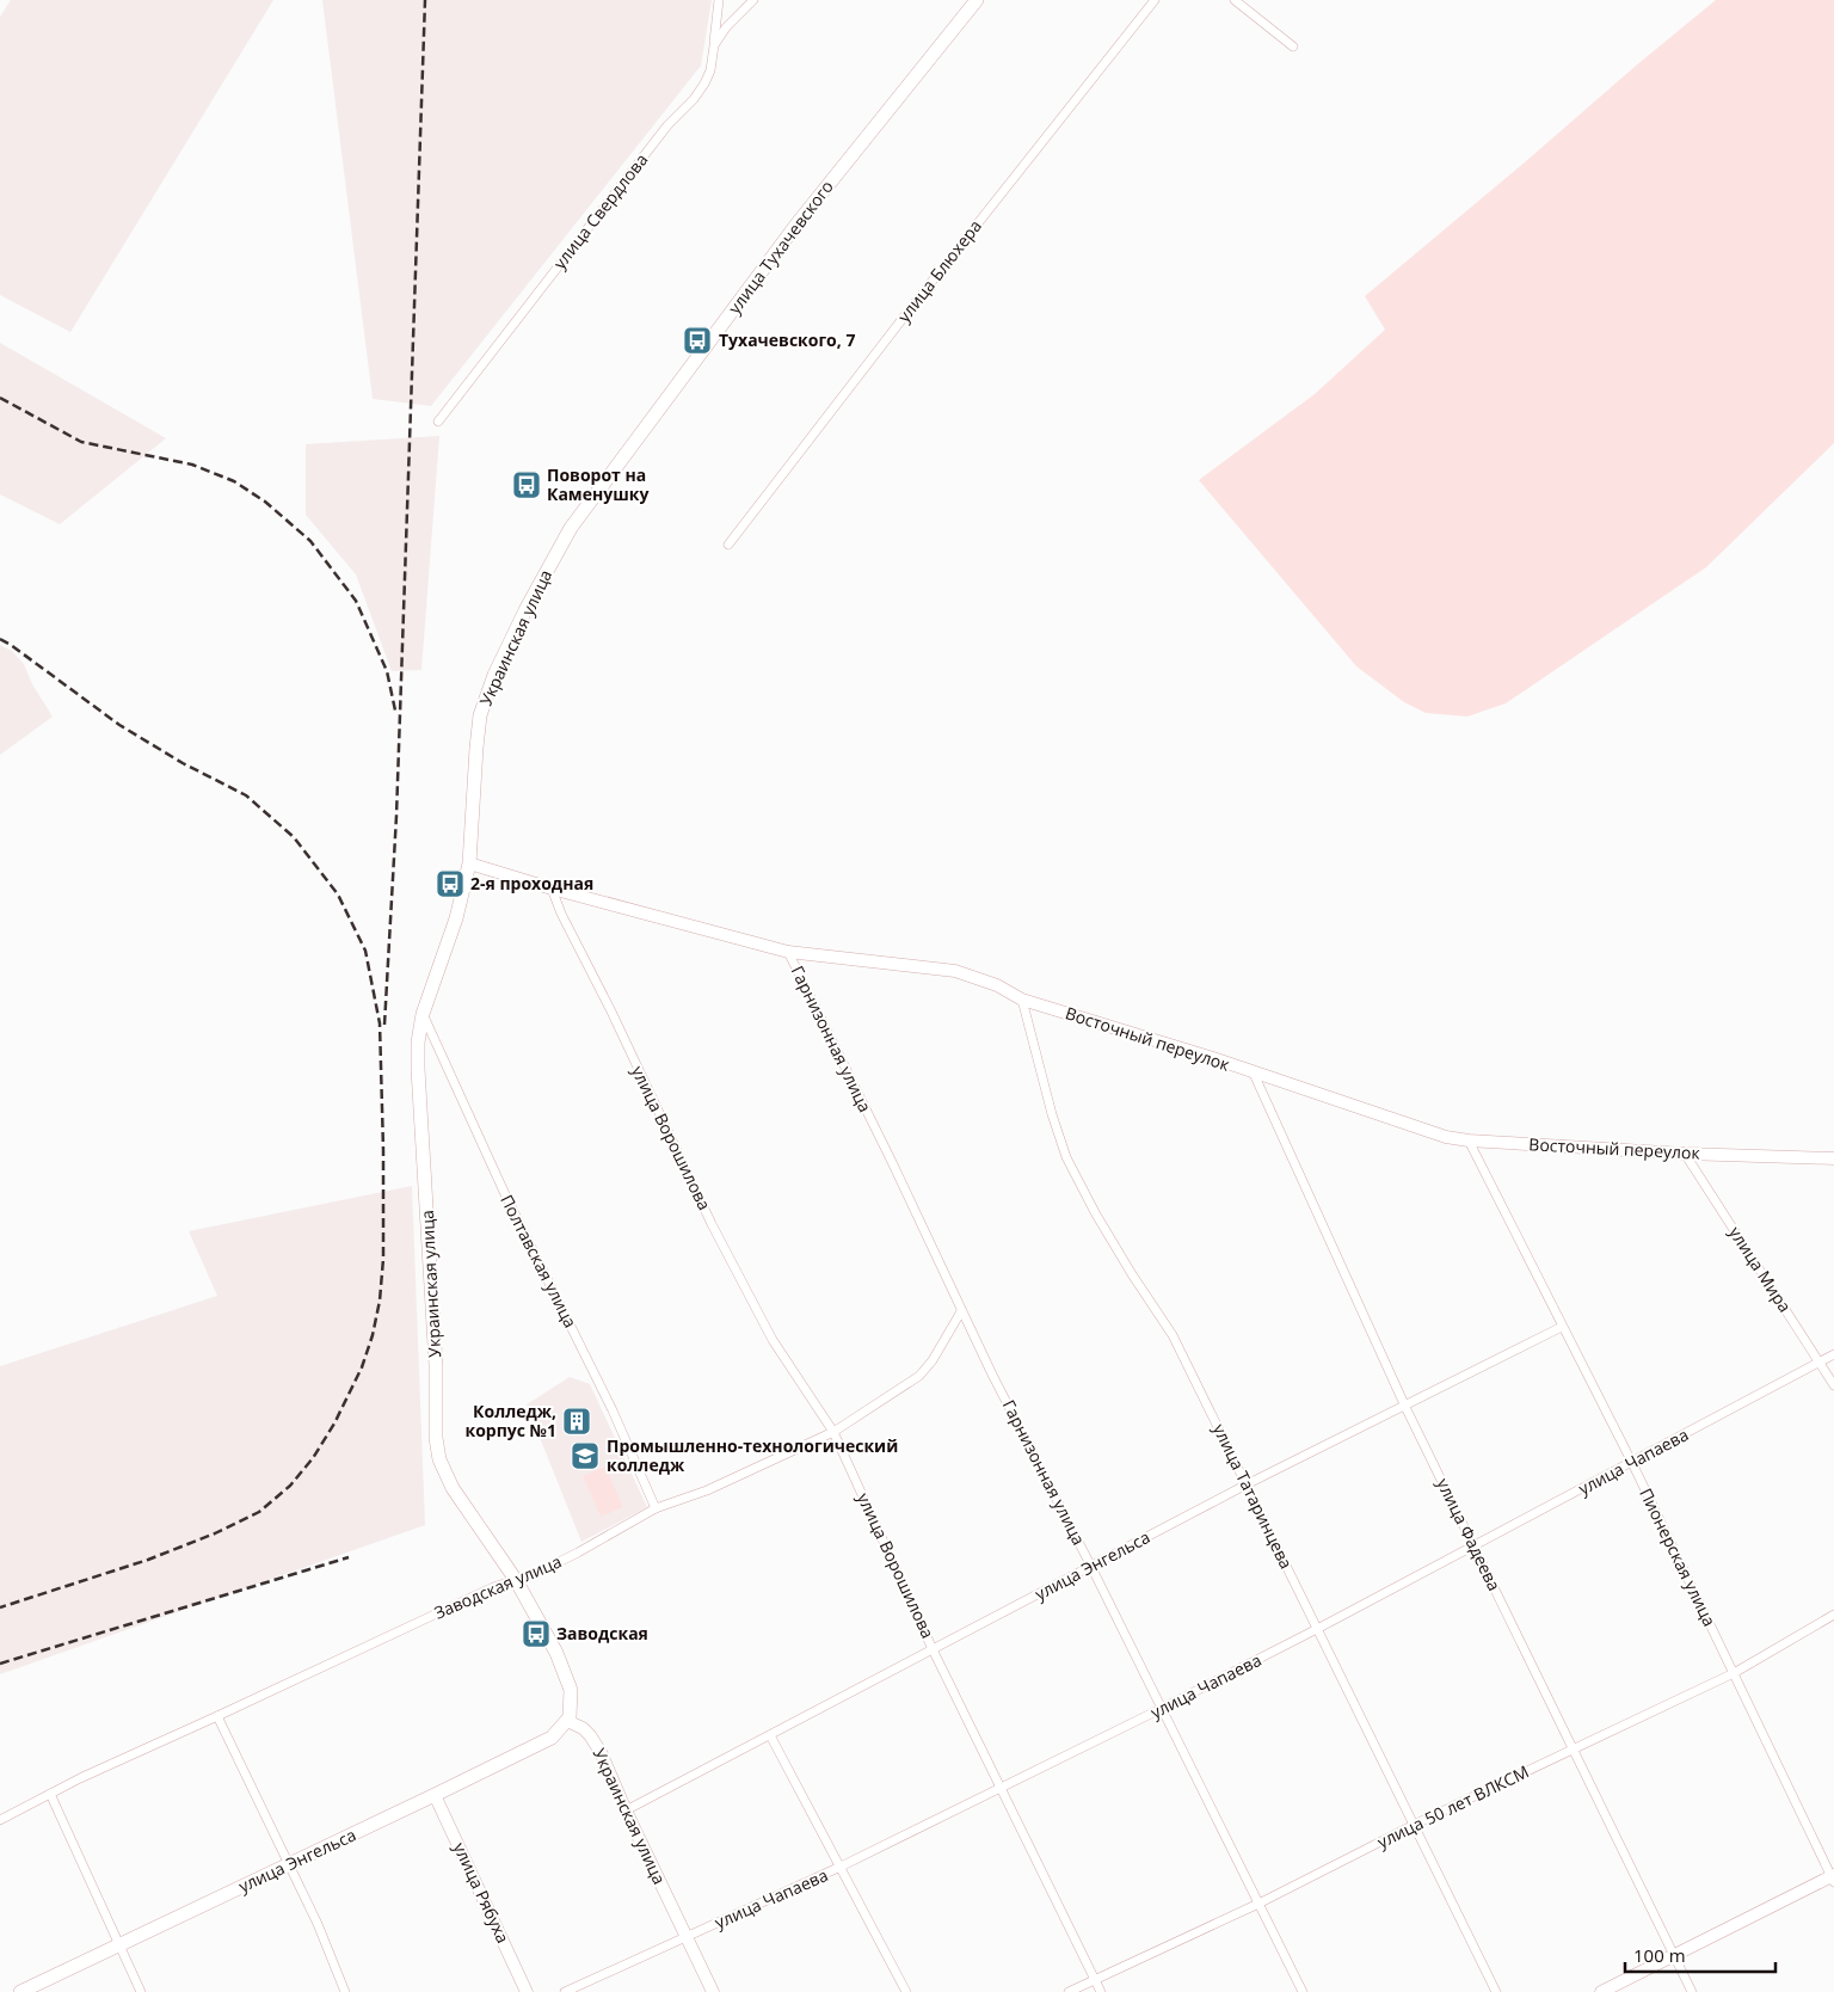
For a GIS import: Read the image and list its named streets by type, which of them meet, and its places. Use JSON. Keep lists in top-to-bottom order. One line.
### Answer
{"streets":{"main road":["улица Тухачевского","Украинская улица","улица Энгельса"],"street":["улица Свердлова","улица Блюхера","Гарнизонная улица","Восточный переулок","улица Ворошилова","Полтавская улица","улица Мира","улица Чапаева","улица Татаринцева","улица Фадеева","Пионерская улица","Заводская улица","улица 50 лет ВЛКСМ","улица Рябуха"]},"crossings":[["улица Тухачевского","Украинская улица"],["Украинская улица","Восточный переулок"],["Украинская улица","Полтавская улица"],["Украинская улица","улица Чапаева"],["Украинская улица","улица Энгельса"],["Украинская улица","Заводская улица"],["Гарнизонная улица","Восточный переулок"],["Гарнизонная улица","улица Чапаева"],["Гарнизонная улица","улица Энгельса"],["Гарнизонная улица","Заводская улица"],["Гарнизонная улица","улица 50 лет ВЛКСМ"],["Восточный переулок","улица Ворошилова"],["Восточный переулок","улица Мира"],["Восточный переулок","улица Татаринцева"],["Восточный переулок","улица Фадеева"],["Восточный переулок","Пионерская улица"],["улица Ворошилова","улица Чапаева"],["улица Ворошилова","улица Энгельса"],["улица Ворошилова","Заводская улица"],["улица Ворошилова","улица 50 лет ВЛКСМ"],["Полтавская улица","Заводская улица"],["улица Мира","улица Чапаева"],["улица Чапаева","улица Татаринцева"],["улица Чапаева","улица Фадеева"],["улица Чапаева","Пионерская улица"],["улица Татаринцева","улица Энгельса"],["улица Татаринцева","улица 50 лет ВЛКСМ"],["улица Фадеева","улица Энгельса"],["улица Фадеева","улица 50 лет ВЛКСМ"],["Пионерская улица","улица Энгельса"],["Пионерская улица","улица 50 лет ВЛКСМ"],["улица Энгельса","улица Рябуха"]],"places":{"bus stop":["Тухачевского, 7","Поворот на Каменушку","2-я проходная","Заводская"],"building":["Колледж, корпус №1"],"school or university":["Промышленно-технологический колледж"]},"scale_bar":"100 m"}
